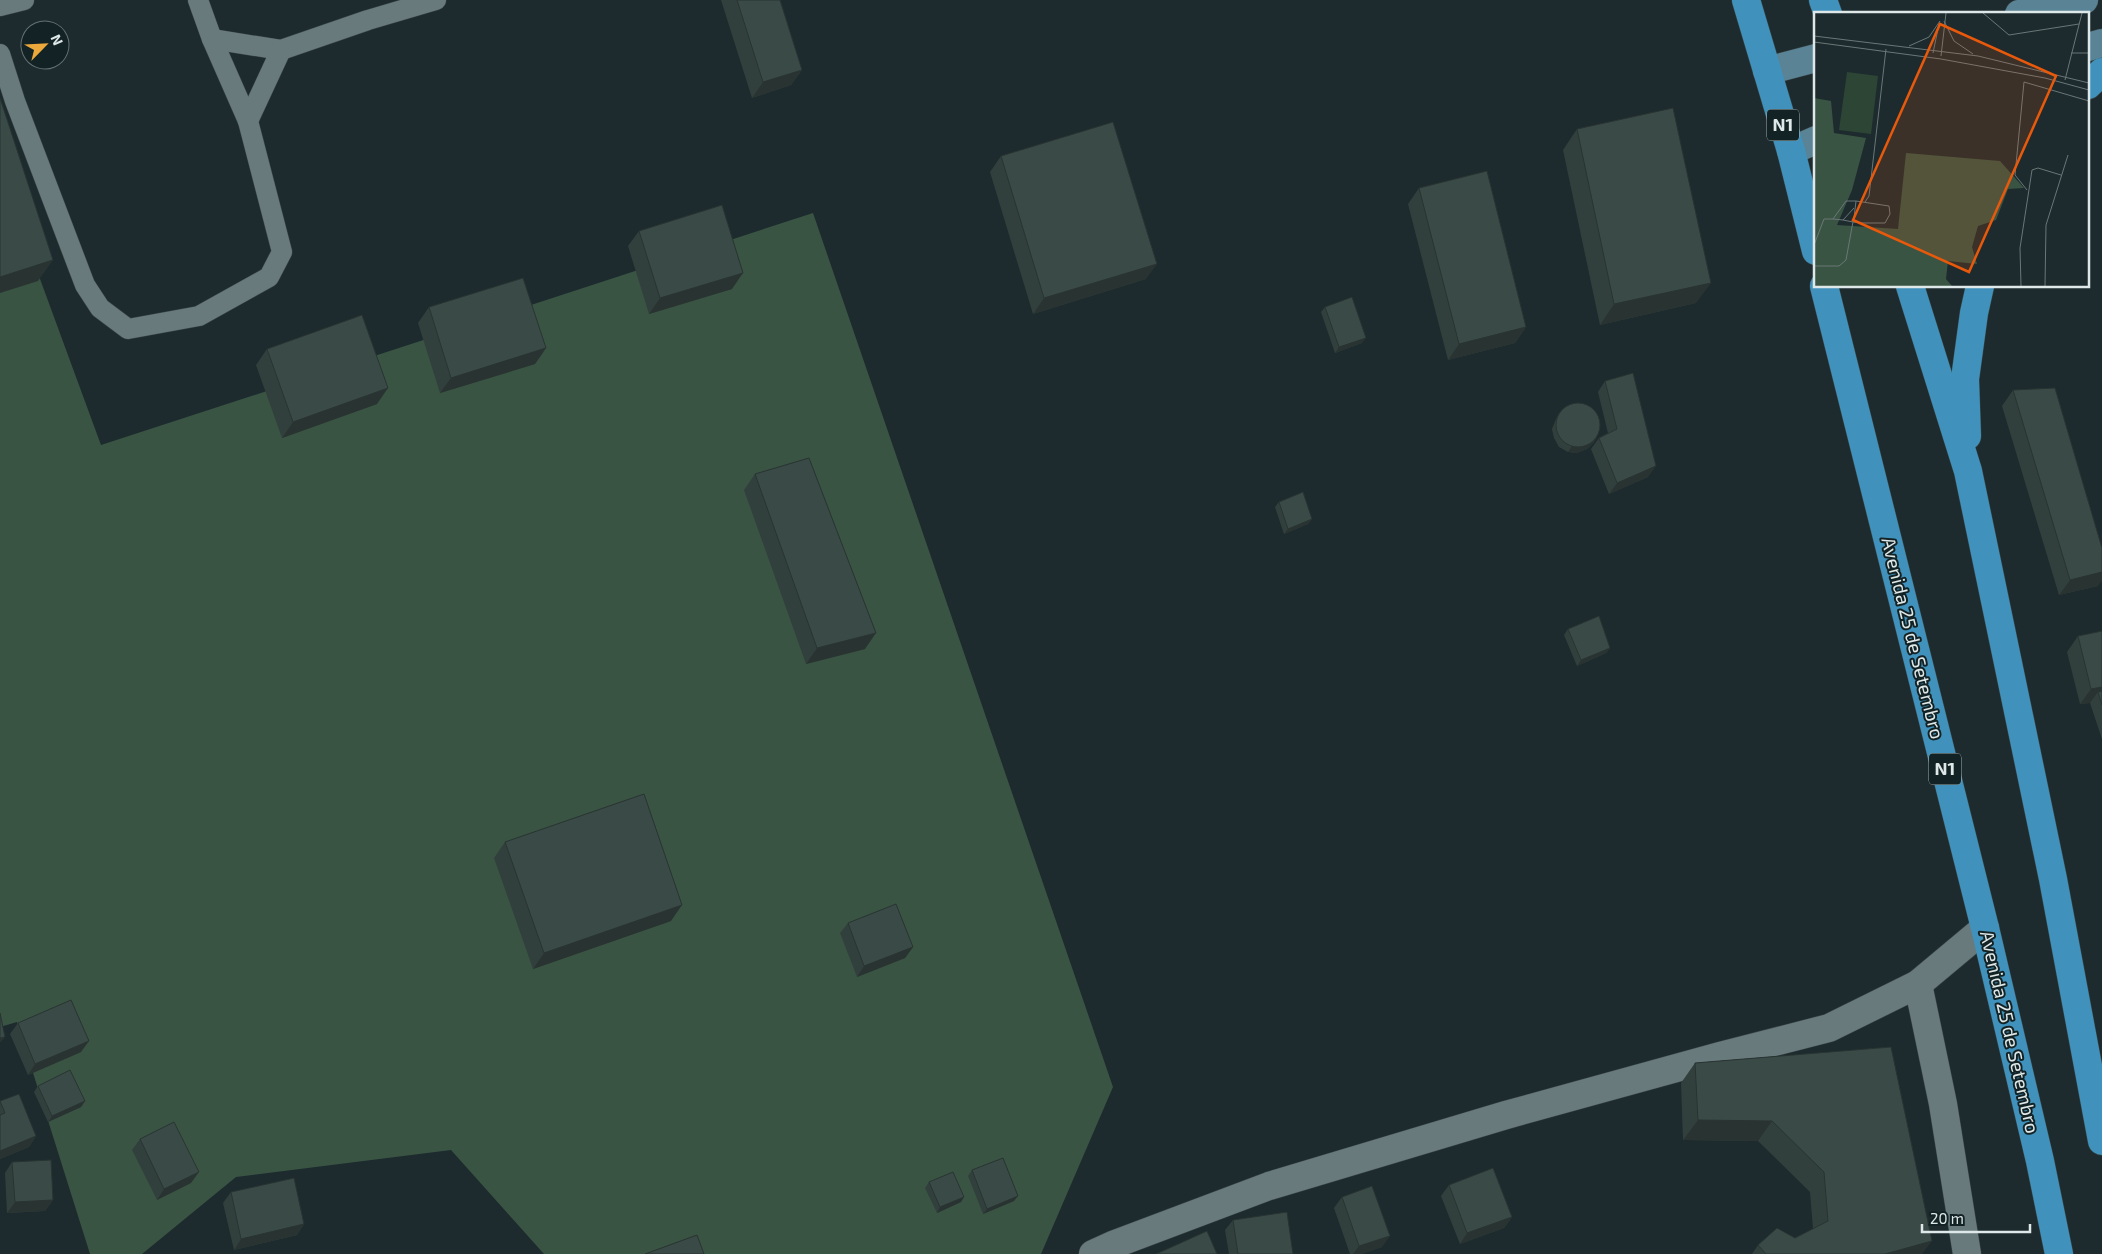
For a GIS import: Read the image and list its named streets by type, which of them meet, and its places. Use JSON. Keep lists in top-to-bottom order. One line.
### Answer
{"streets":{"highway":["N1","Avenida 25 de Setembro"]},"scale_bar":"20 m","north":"top right"}
